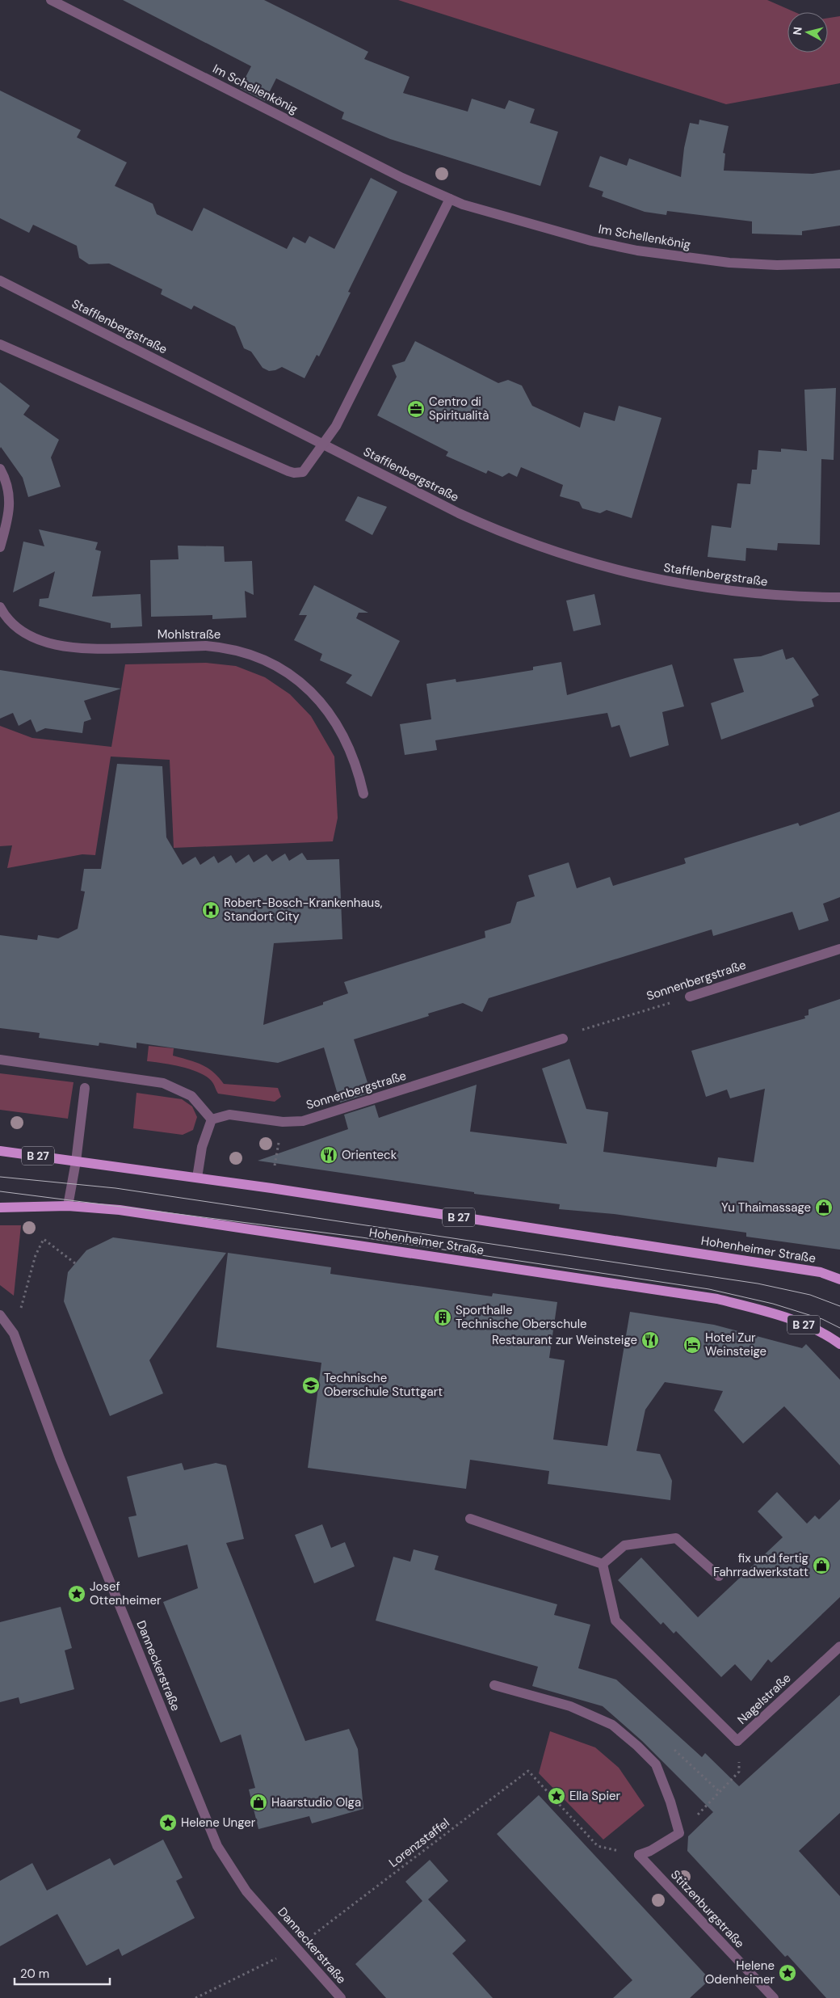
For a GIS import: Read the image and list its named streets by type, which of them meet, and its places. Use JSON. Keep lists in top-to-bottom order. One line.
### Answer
{"streets":{"main road":["B 27","Hohenheimer Straße"],"street":["Im Schellenkönig","Stafflenbergstraße","Mohlstraße","Sonnenbergstraße","Danneckerstraße","Nagelstraße","Stitzenburgstraße"],"path":["Lorenzstaffel"]},"crossings":[["Danneckerstraße","Lorenzstaffel"],["Lorenzstaffel","Stitzenburgstraße"]],"places":{"office":["Centro di Spiritualità"],"hospital":["Robert-Bosch-Krankenhaus, Standort City"],"restaurant":["Orienteck","Restaurant zur Weinsteige"],"shop":["Yu Thaimassage","fix und fertig Fahrradwerkstatt","Haarstudio Olga"],"building":["Sporthalle Technische Oberschule"],"hotel":["Hotel Zur Weinsteige"],"school or university":["Technische Oberschule Stuttgart"],"place":["Josef Ottenheimer","Ella Spier","Helene Unger","Helene Odenheimer"]},"scale_bar":"20 m","north":"left"}
